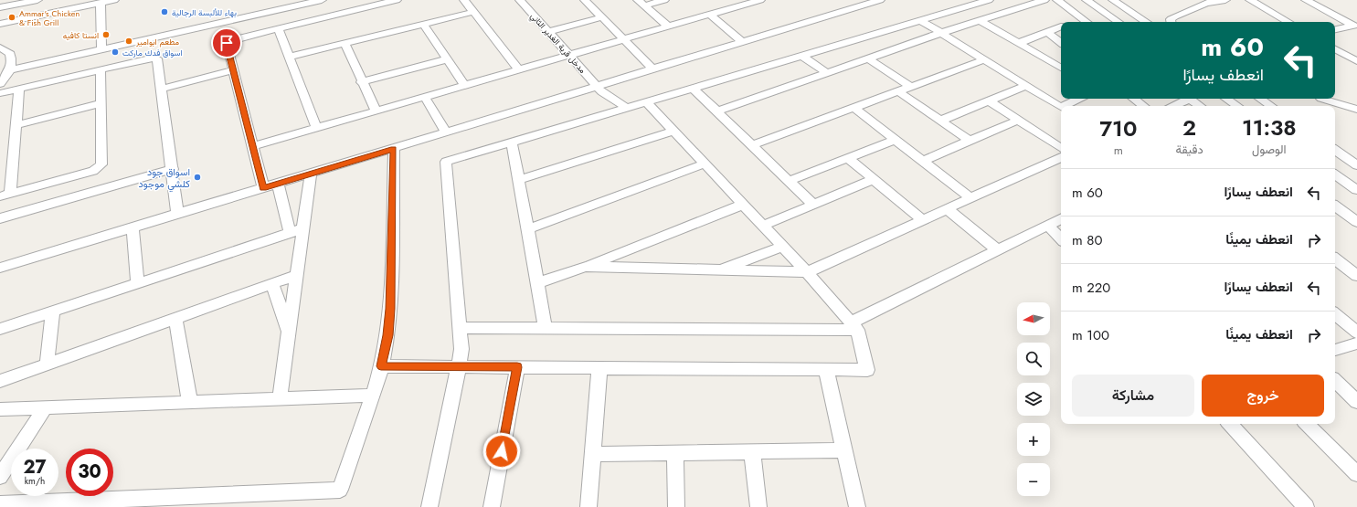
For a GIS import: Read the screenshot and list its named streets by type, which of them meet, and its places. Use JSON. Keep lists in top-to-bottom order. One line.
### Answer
{"streets":{"street":["مدخل قرية الغدير الثاني"]},"places":["بهاء للألبسة الرجالية","Ammar's Chicken & Fish Grill","انستا كافيه","مطعم ابوامير","اسواق فدك ماركت","اسواق جود كلشي موجود"],"north":"left","page":{"turn":["60 m","انعطف يسارًا"],"eta":["11:38","الوصول","2","دقيقة","710","m"],"list":[{"name":"انعطف يسارًا","value":"60 m"},{"name":"انعطف يمينًا","value":"80 m"},{"name":"انعطف يسارًا","value":"220 m"},{"name":"انعطف يمينًا","value":"100 m"}],"map_buttons":["+","−"],"buttons":["خروج","مشاركة"],"speed":"27 km/h","limit":"30"}}
